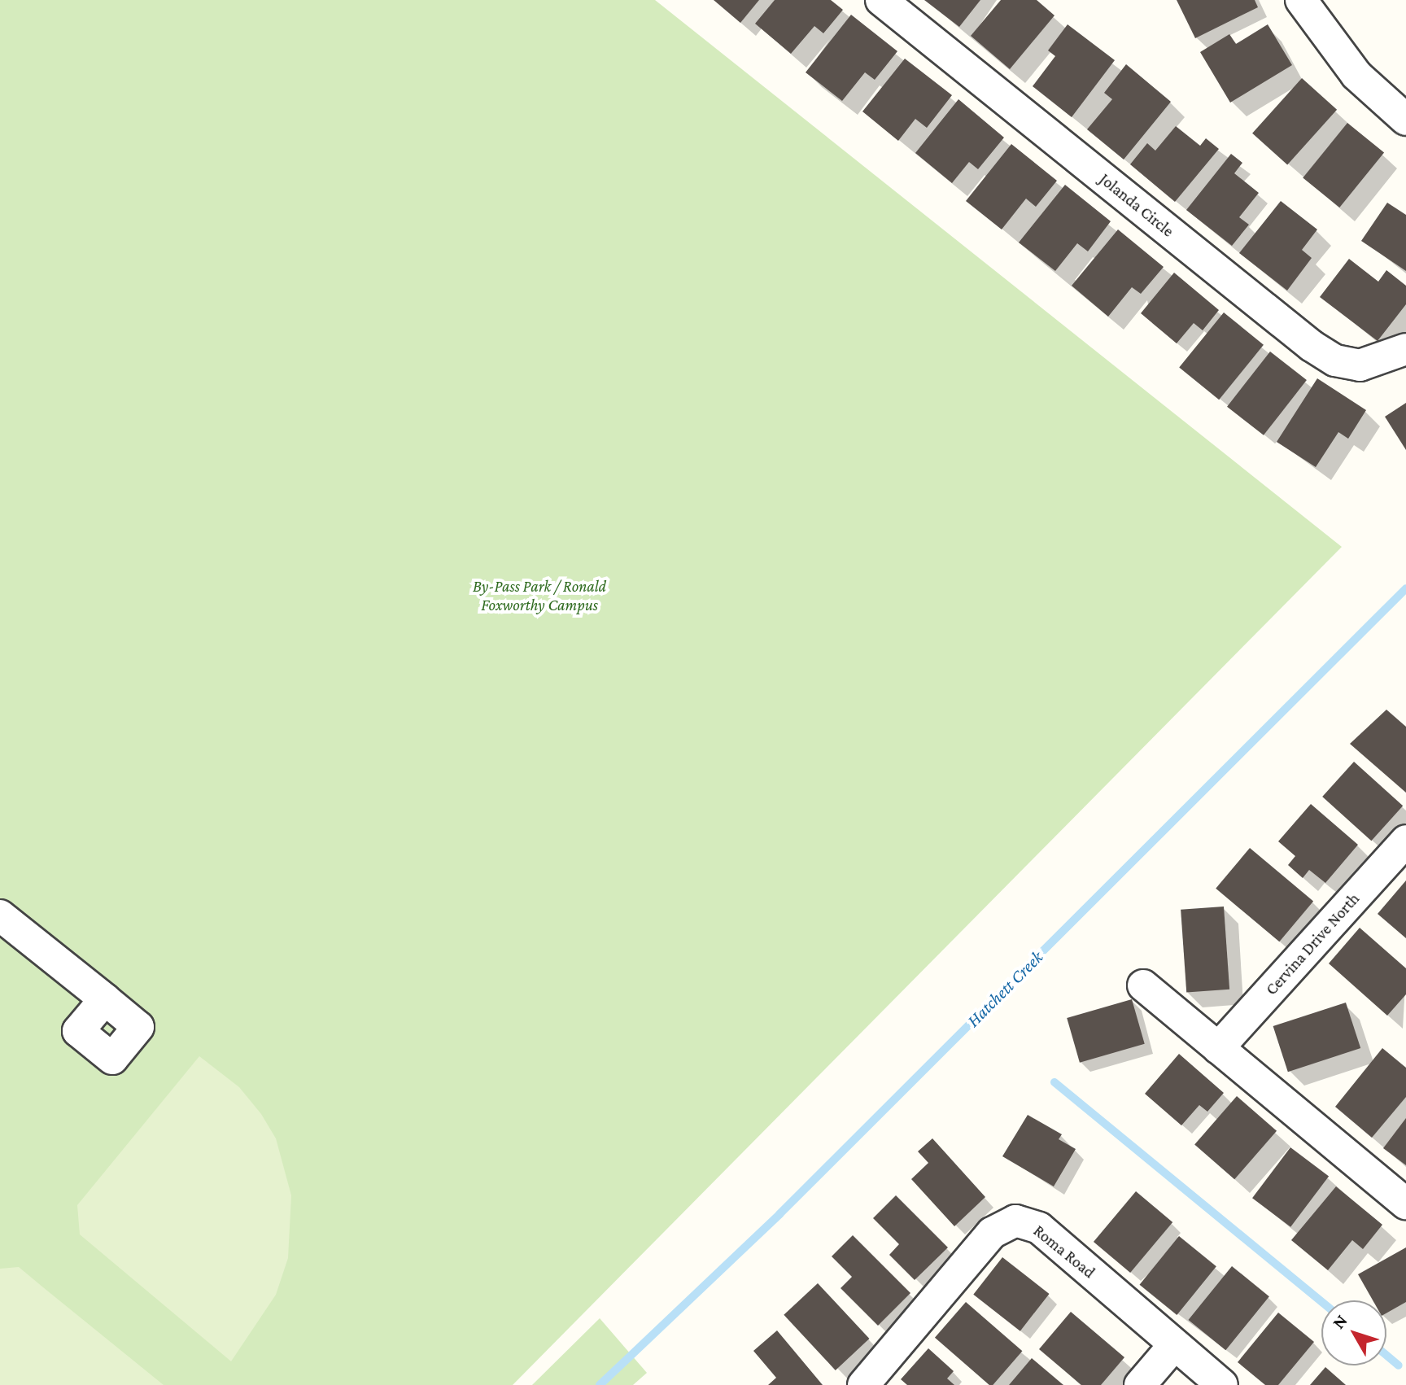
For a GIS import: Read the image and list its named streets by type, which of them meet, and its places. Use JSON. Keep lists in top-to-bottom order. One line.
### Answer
{"streets":{"street":["Jolanda Circle","Cervina Drive North","Roma Road"]},"water":["Hatchett Creek"],"parks":["By-Pass Park / Ronald Foxworthy Campus"],"north":"top left"}
